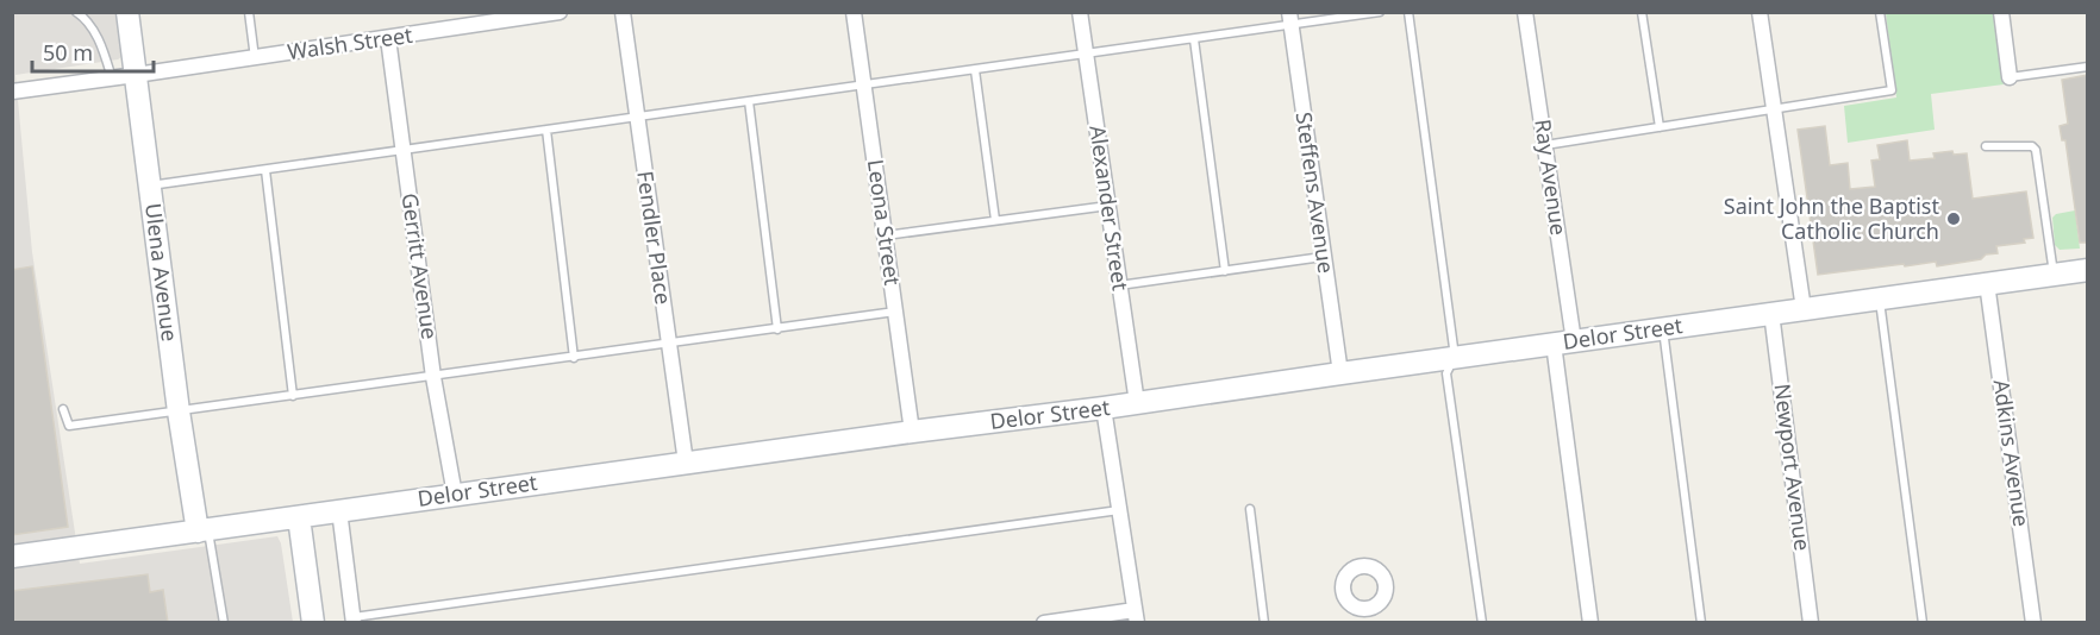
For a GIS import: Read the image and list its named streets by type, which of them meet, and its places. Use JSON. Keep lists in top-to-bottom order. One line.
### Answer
{"streets":{"street":["Walsh Street","Ray Avenue","Steffens Avenue","Alexander Street","Leona Street","Fendler Place","Gerritt Avenue","Ulena Avenue","Delor Street","Adkins Avenue","Newport Avenue"]},"crossings":[["Walsh Street","Gerritt Avenue"],["Walsh Street","Ulena Avenue"],["Ray Avenue","Delor Street"],["Steffens Avenue","Delor Street"],["Alexander Street","Delor Street"],["Leona Street","Delor Street"],["Fendler Place","Delor Street"],["Gerritt Avenue","Delor Street"],["Ulena Avenue","Delor Street"],["Delor Street","Adkins Avenue"],["Delor Street","Newport Avenue"]],"places":["Saint John the Baptist Catholic Church"],"scale_bar":"50 m"}
